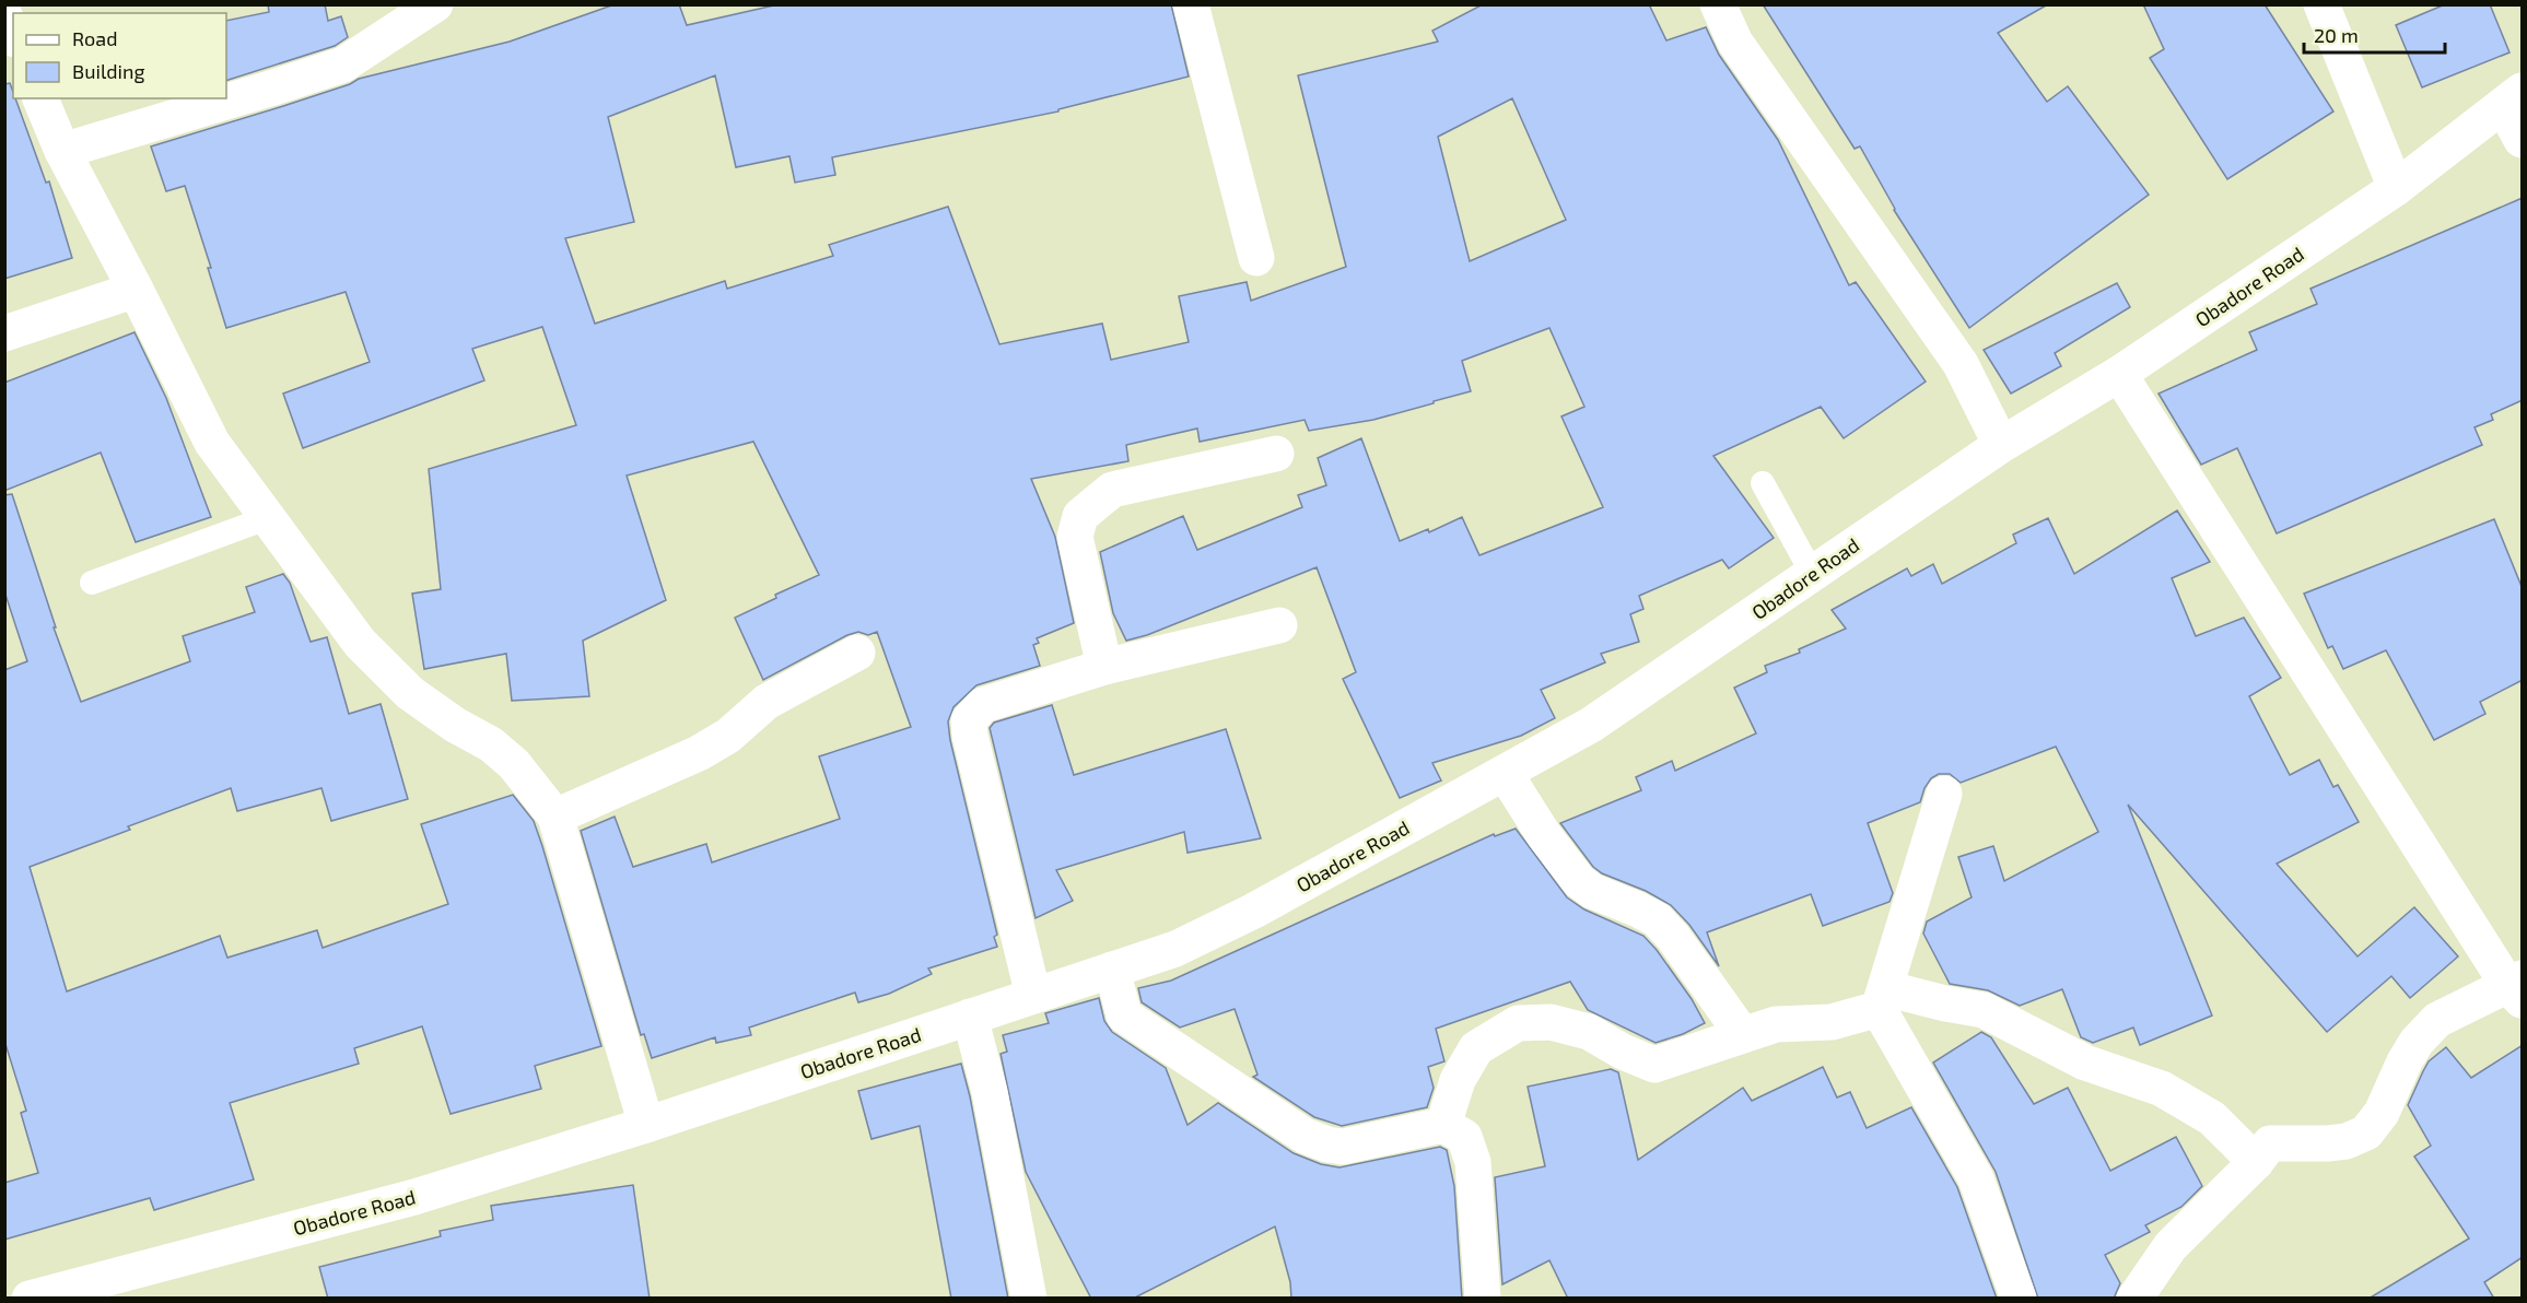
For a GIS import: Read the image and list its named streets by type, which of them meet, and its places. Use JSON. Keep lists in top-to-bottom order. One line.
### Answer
{"streets":{"street":["Obadore Road"]},"legend":["Road","Building"],"scale_bar":"20 m"}
